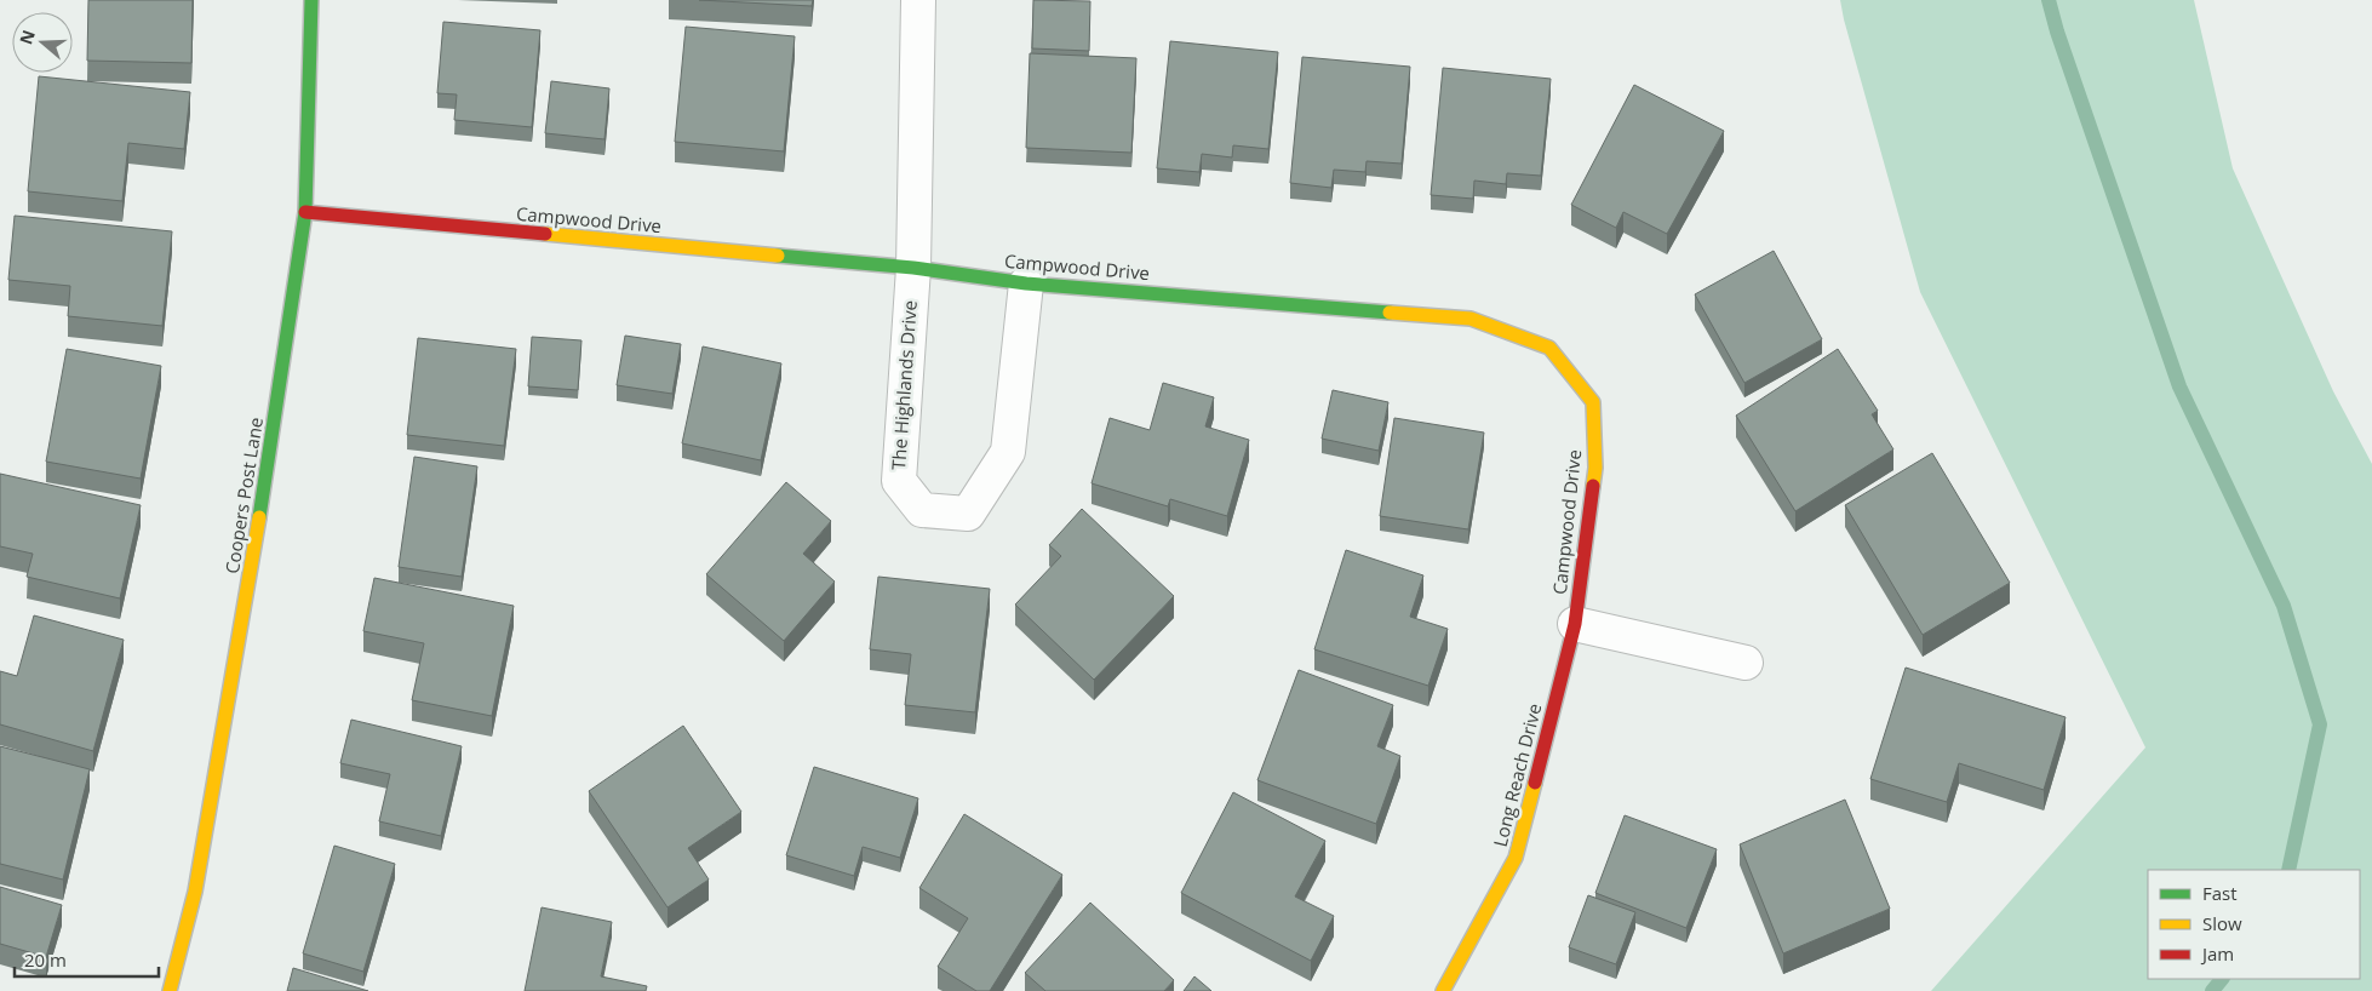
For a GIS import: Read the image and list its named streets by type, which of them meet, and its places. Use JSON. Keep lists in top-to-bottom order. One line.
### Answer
{"streets":{"street":["Campwood Drive","The Highlands Drive","Coopers Post Lane","Long Reach Drive"]},"crossings":[["Campwood Drive","The Highlands Drive"],["Campwood Drive","Coopers Post Lane"],["Campwood Drive","Long Reach Drive"]],"legend":["Fast","Slow","Jam"],"scale_bar":"20 m","north":"left"}
